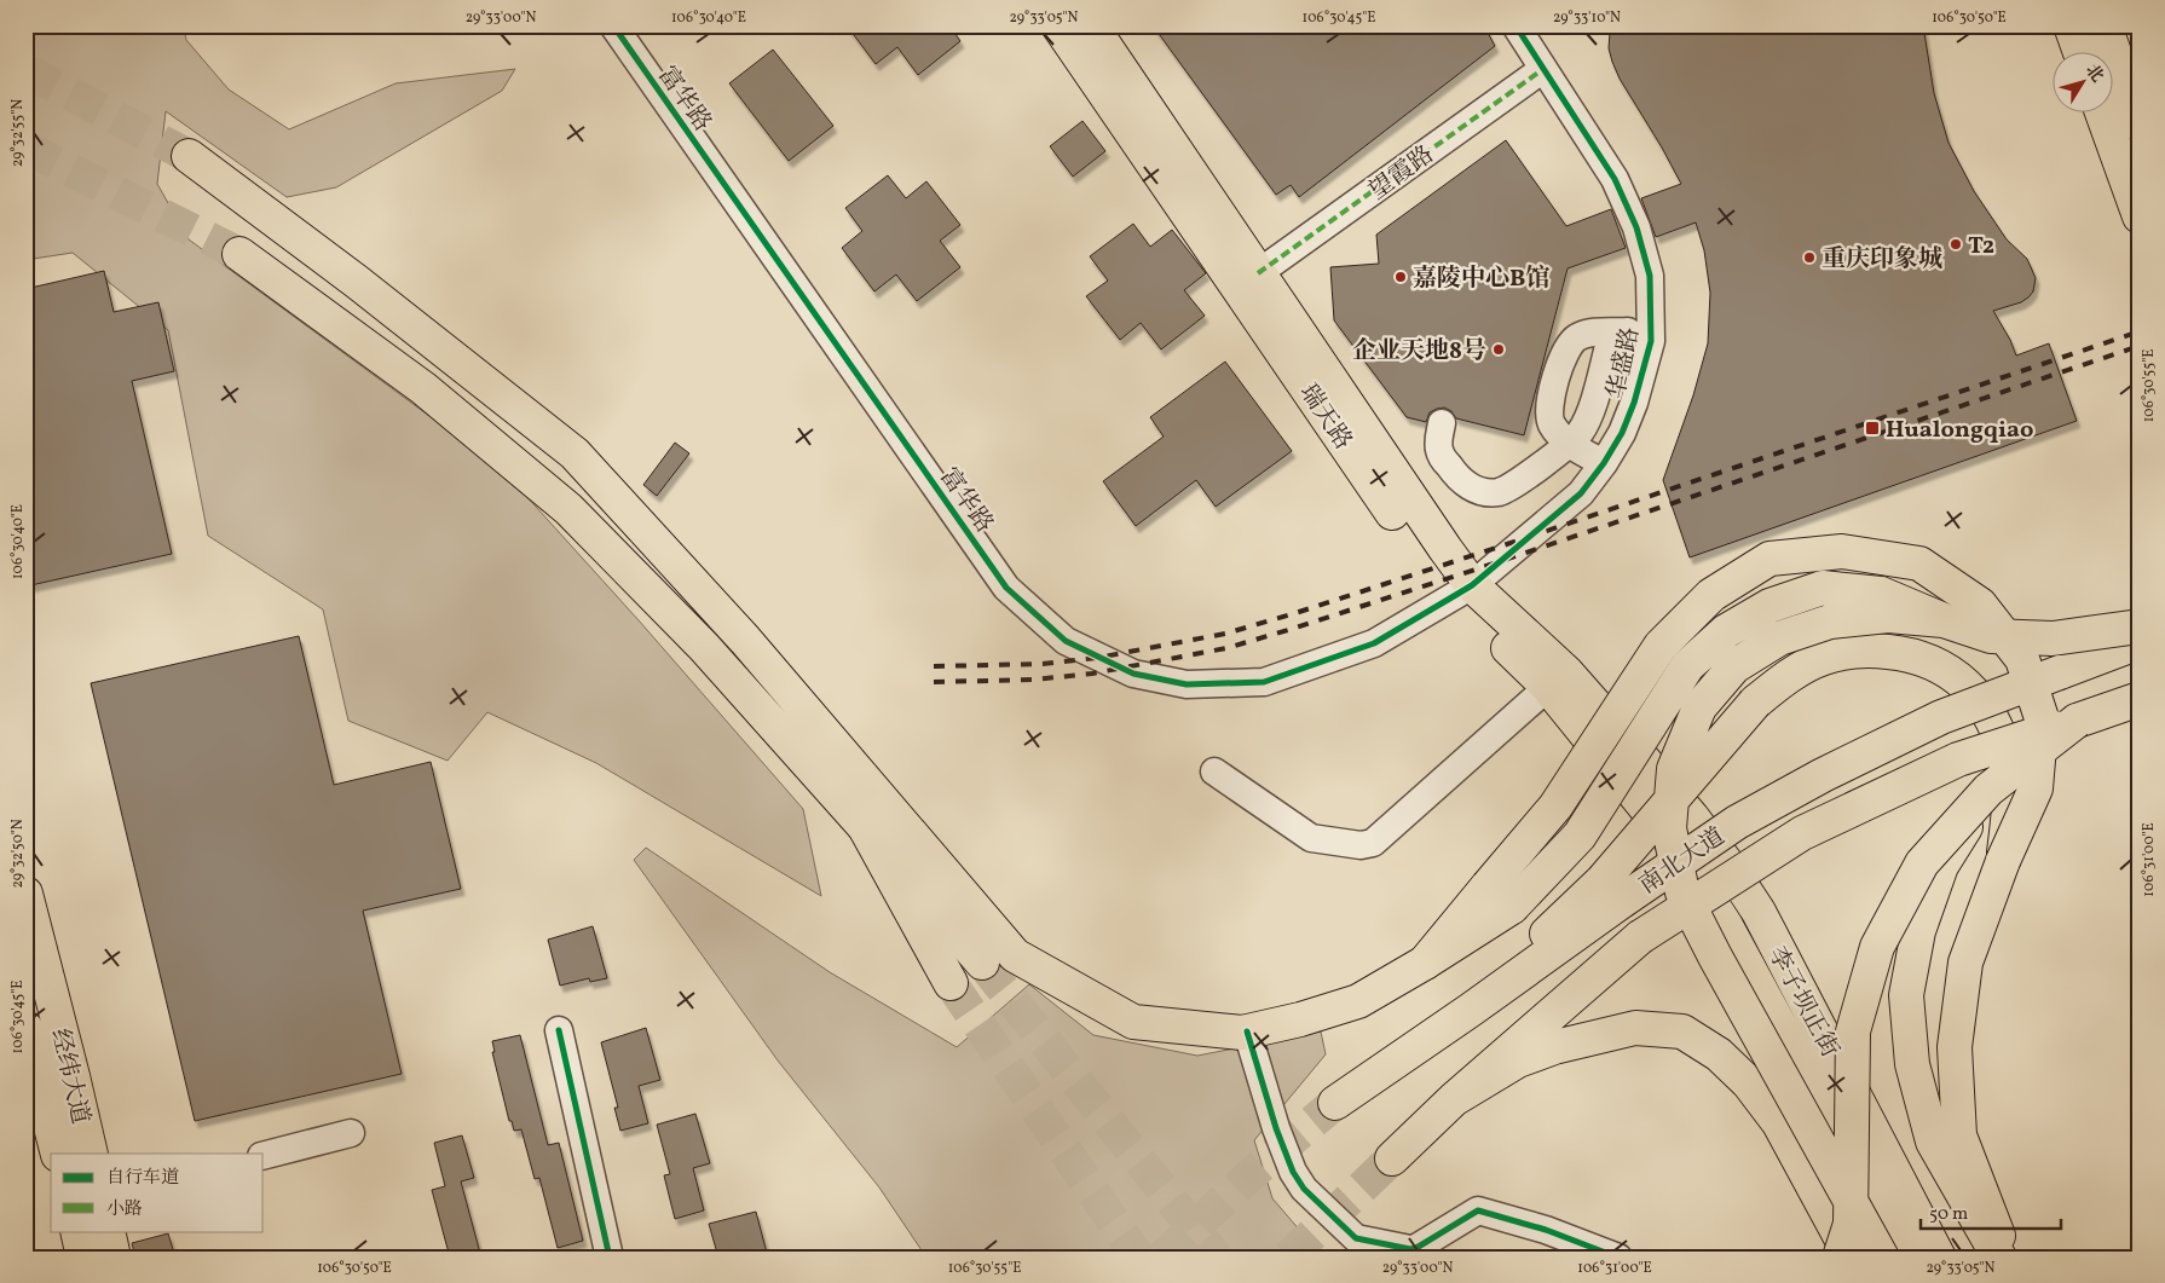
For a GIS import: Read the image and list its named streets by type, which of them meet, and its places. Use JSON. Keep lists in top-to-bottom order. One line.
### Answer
{"streets":{"main road":["瑞天路","南北大道","李子坝正街","经纬大道"],"street":["富华路","望霞路","华盛路"]},"crossings":[["富华路","华盛路"],["富华路","瑞天路"],["望霞路","华盛路"],["望霞路","瑞天路"],["华盛路","瑞天路"],["瑞天路","李子坝正街"]],"places":{"other":["T2","重庆印象城","嘉陵中心B馆","企业天地8号"],"transit":["Hualongqiao"]},"legend":["自行车道","小路"],"scale_bar":"50 m","north":"top right","coordinates":["29°33'00\"N","106°30'40\"E","29°33'05\"N","106°30'45\"E","29°33'10\"N","106°30'50\"E","29°32'55\"N","106°30'55\"E","29°32'50\"N","106°31'00\"E"]}
